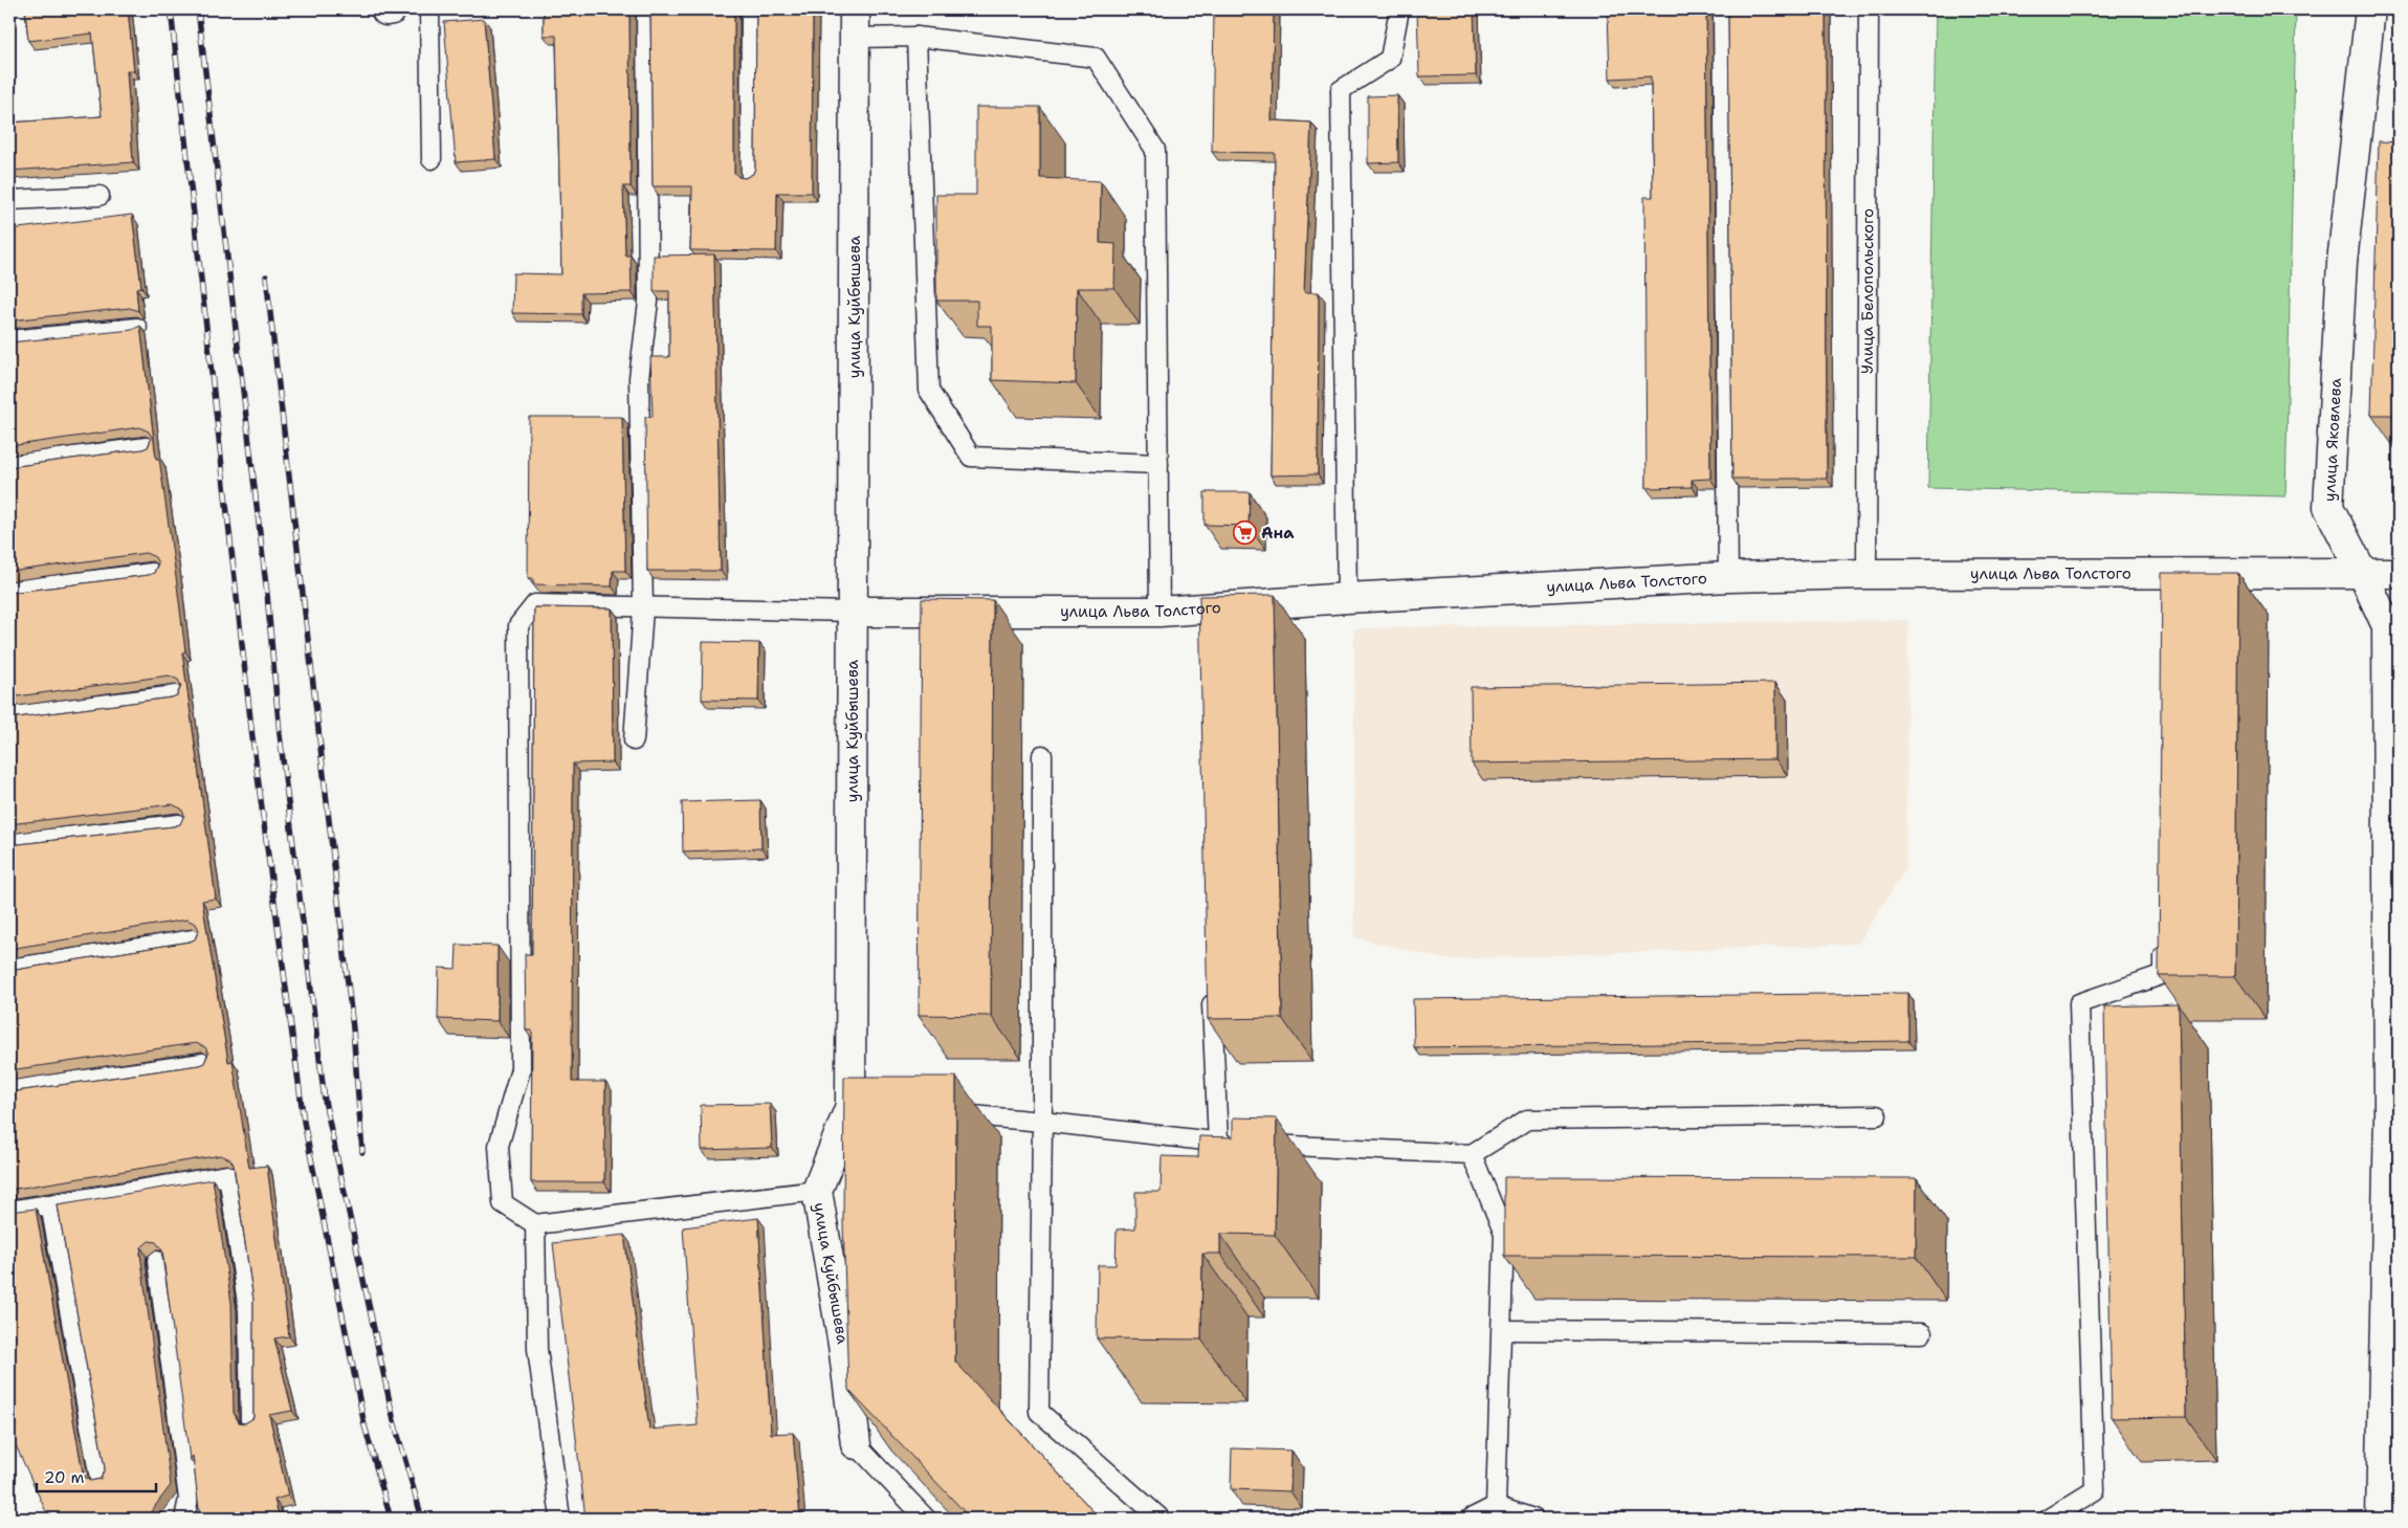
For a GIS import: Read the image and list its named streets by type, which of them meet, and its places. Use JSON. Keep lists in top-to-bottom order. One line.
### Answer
{"streets":{"street":["улица Куйбышева","улица Яковлева","улица Льва Толстого"],"lane":["Улица Белопольского"]},"crossings":[["Улица Белопольского","улица Льва Толстого"],["улица Куйбышева","улица Льва Толстого"],["улица Яковлева","улица Льва Толстого"]],"places":{"supermarket":["Ана"]},"scale_bar":"20 m"}
